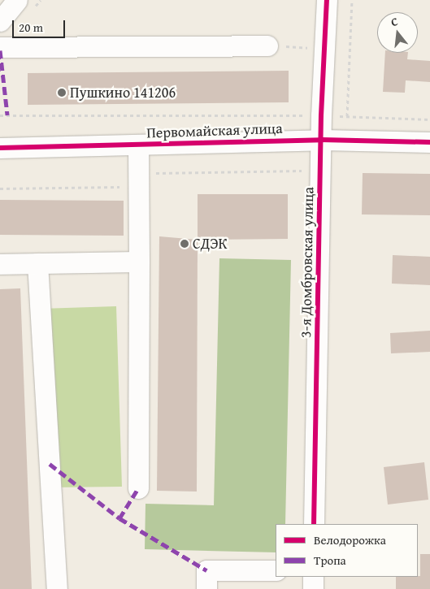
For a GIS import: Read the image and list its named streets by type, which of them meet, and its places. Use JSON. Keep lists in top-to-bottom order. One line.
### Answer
{"streets":{"street":["Первомайская улица","3-я Домбровская улица"]},"crossings":[["Первомайская улица","3-я Домбровская улица"]],"places":["Пушкино 141206","СДЭК"],"legend":["Велодорожка","Тропа"],"scale_bar":"20 m","north":"top"}
